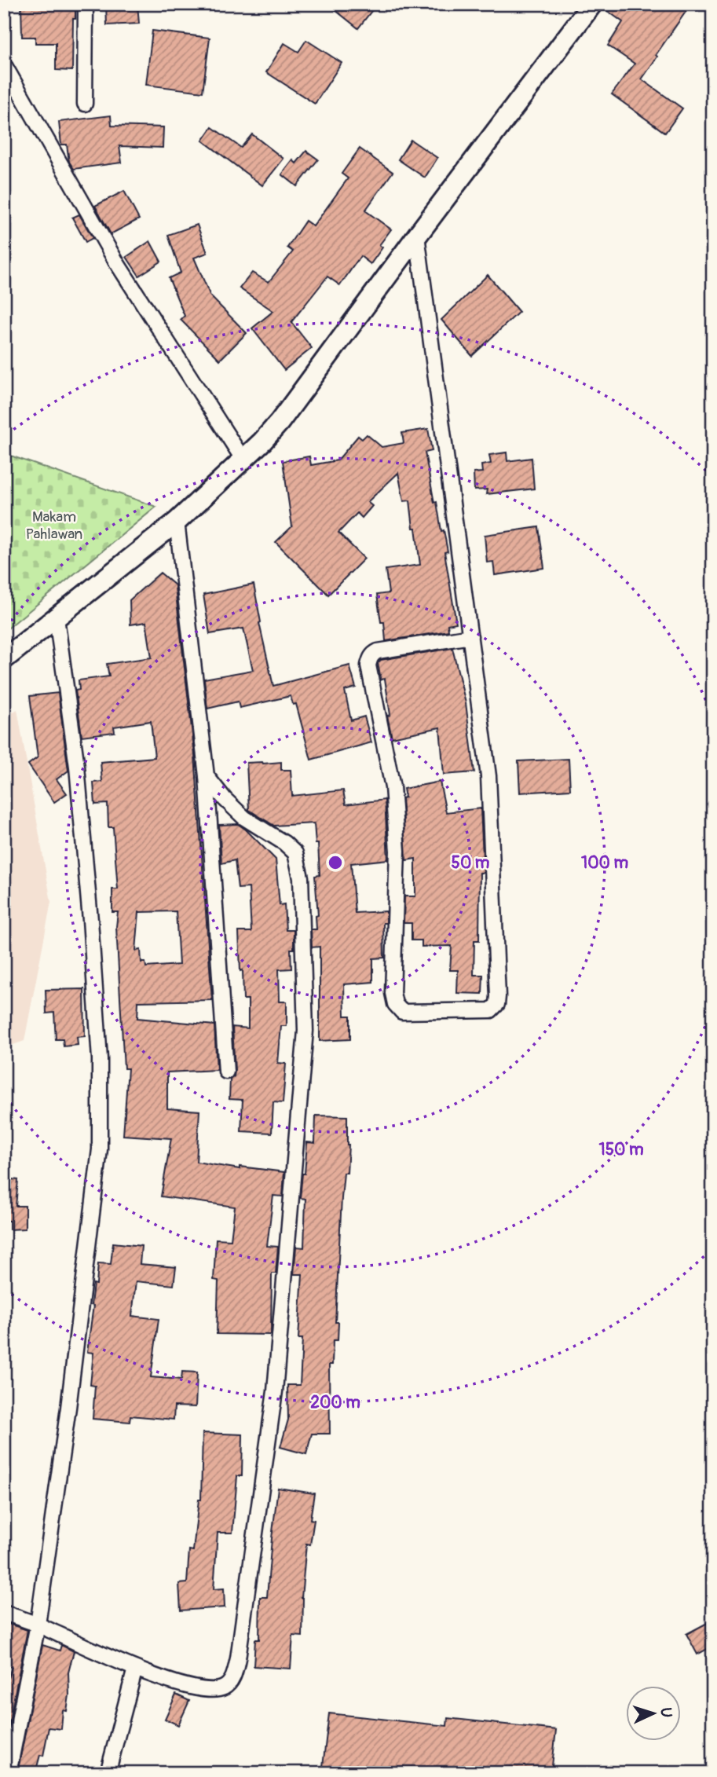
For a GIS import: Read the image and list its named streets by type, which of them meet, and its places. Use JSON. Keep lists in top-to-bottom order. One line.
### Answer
{"parks":["Makam Pahlawan"],"north":"right","rings":["50 m","100 m","150 m","200 m"]}
